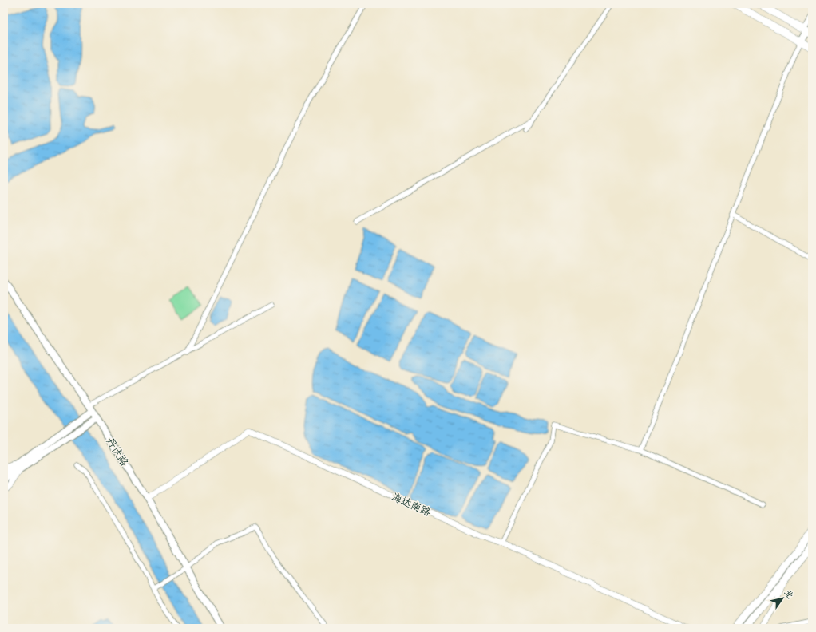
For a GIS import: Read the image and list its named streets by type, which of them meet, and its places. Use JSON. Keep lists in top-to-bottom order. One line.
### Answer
{"streets":{"main road":["丹伏路"],"street":["海达南路"]},"crossings":[["丹伏路","海达南路"]],"north":"top right"}
